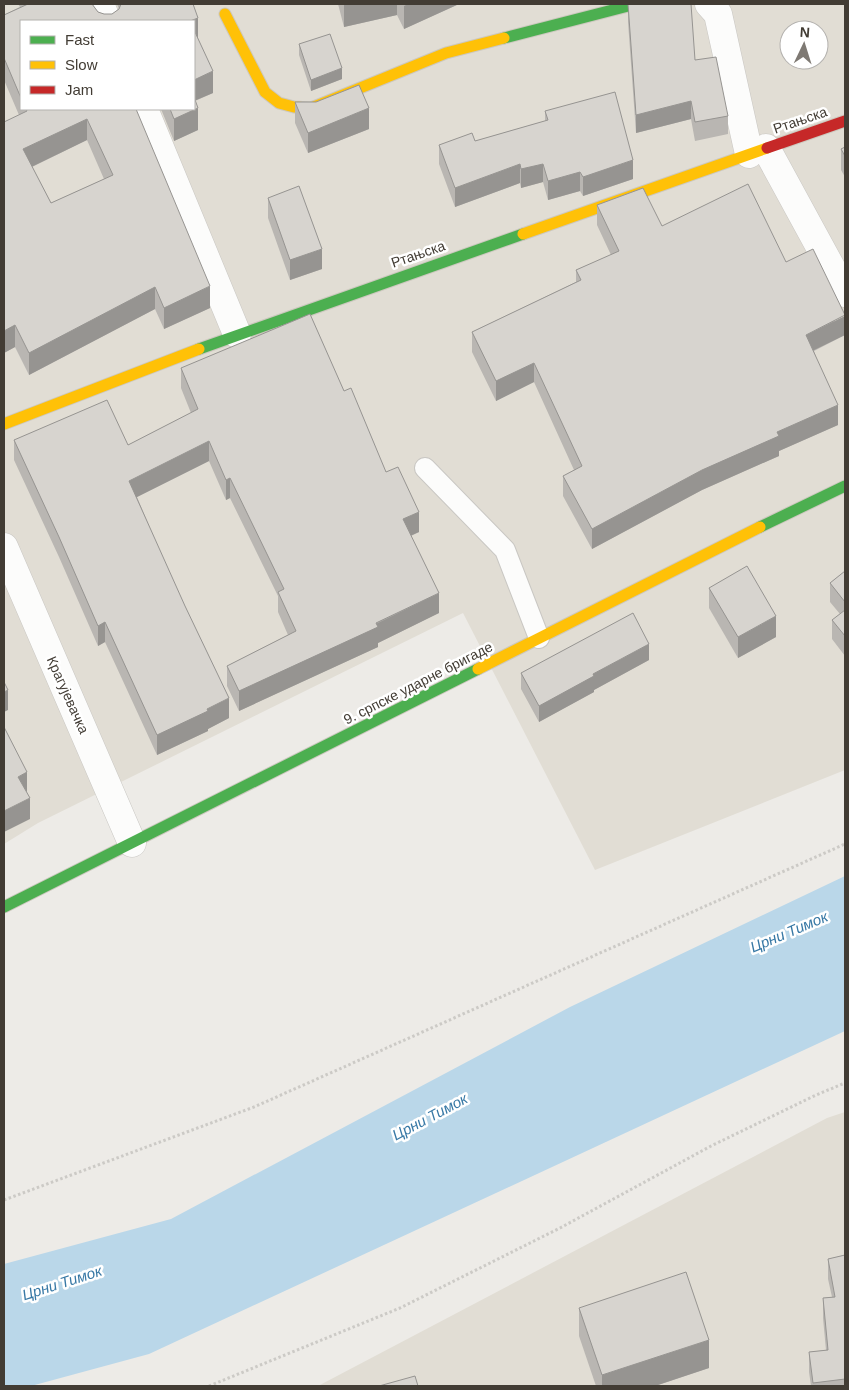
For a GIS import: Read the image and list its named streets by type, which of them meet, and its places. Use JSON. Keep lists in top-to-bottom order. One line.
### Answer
{"streets":{"street":["Ртањска","9. српске ударне бригаде","Крагујевачка"]},"crossings":[["9. српске ударне бригаде","Крагујевачка"]],"water":["Црни Тимок"],"legend":["Fast","Slow","Jam"],"north":"top"}
